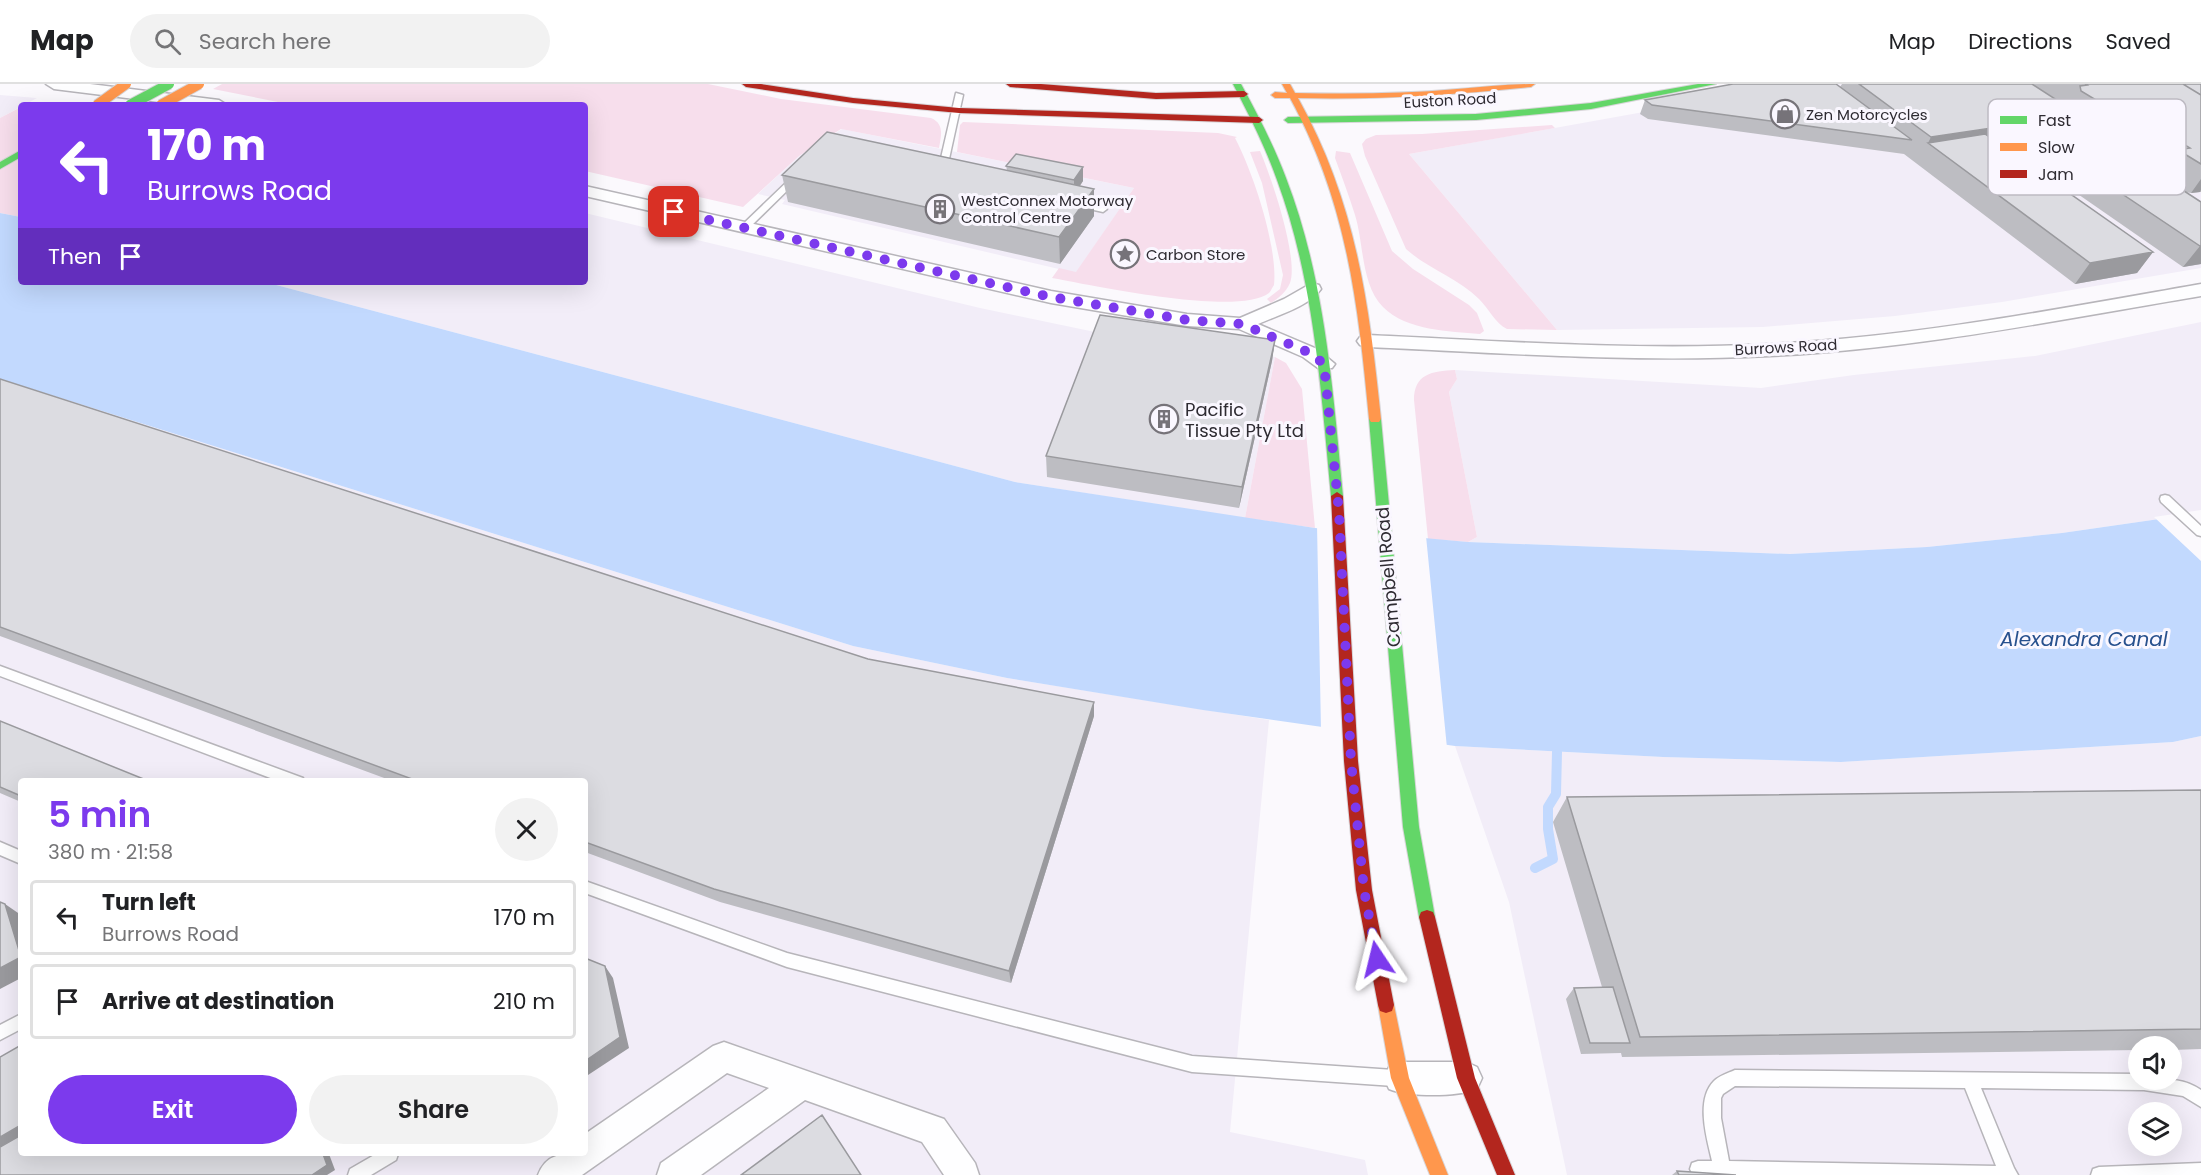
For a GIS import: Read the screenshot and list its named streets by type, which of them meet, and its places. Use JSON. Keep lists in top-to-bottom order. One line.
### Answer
{"streets":{"main road":["Euston Road","Campbell Road"],"street":["Burrows Road"]},"crossings":[["Euston Road","Campbell Road"],["Burrows Road","Campbell Road"]],"water":["Alexandra Canal"],"places":{"shop":["Zen Motorcycles"],"building":["WestConnex Motorway Control Centre","Pacific Tissue Pty Ltd"],"place":["Carbon Store"]},"legend":["Fast","Slow","Jam"],"page":{"header":"Map","search":"Search here","nav":["Map","Directions","Saved"],"turn":["170 m","Burrows Road"],"then":"Then","heading":["5 min","380 m · 21:58"],"list":[{"name":"Turn left","note":"Burrows Road","value":"170 m"},{"name":"Arrive at destination","value":"210 m"}],"buttons":["Exit","Share"]}}
